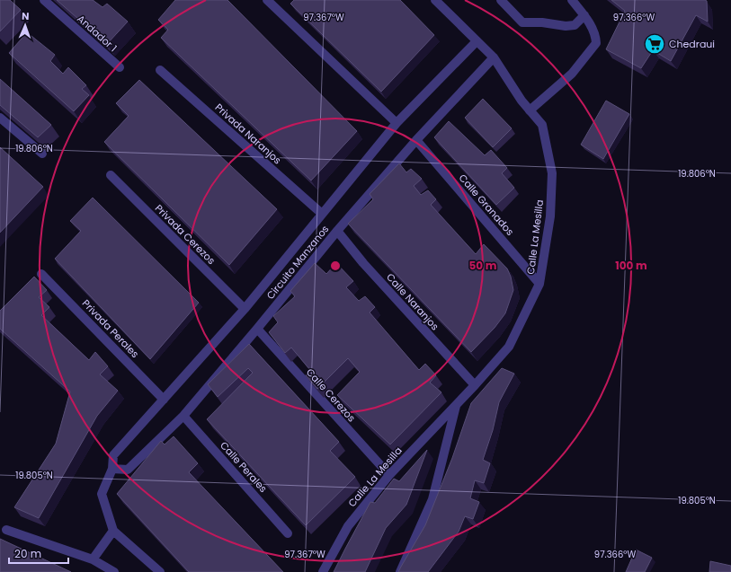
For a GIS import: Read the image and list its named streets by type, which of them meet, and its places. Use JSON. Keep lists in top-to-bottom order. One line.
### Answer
{"streets":{"street":["Andador 1","Privada Naranjos","Calle Granados","Privada Cerezos","Calle La Mesilla","Circuito Manzanos","Calle Naranjos","Privada Perales","Calle Cerezos","Calle Perales"]},"crossings":[["Privada Naranjos","Circuito Manzanos"],["Calle Granados","Calle La Mesilla"],["Calle Granados","Circuito Manzanos"],["Privada Cerezos","Circuito Manzanos"],["Calle La Mesilla","Circuito Manzanos"],["Calle La Mesilla","Calle Naranjos"],["Calle La Mesilla","Calle Cerezos"],["Circuito Manzanos","Calle Naranjos"],["Circuito Manzanos","Privada Perales"],["Circuito Manzanos","Calle Cerezos"],["Circuito Manzanos","Calle Perales"]],"places":{"supermarket":["Chedraui"]},"scale_bar":"20 m","north":"top","coordinates":["97.367°W","97.366°W","19.806°N","19.805°N"],"rings":["50 m","100 m"]}
